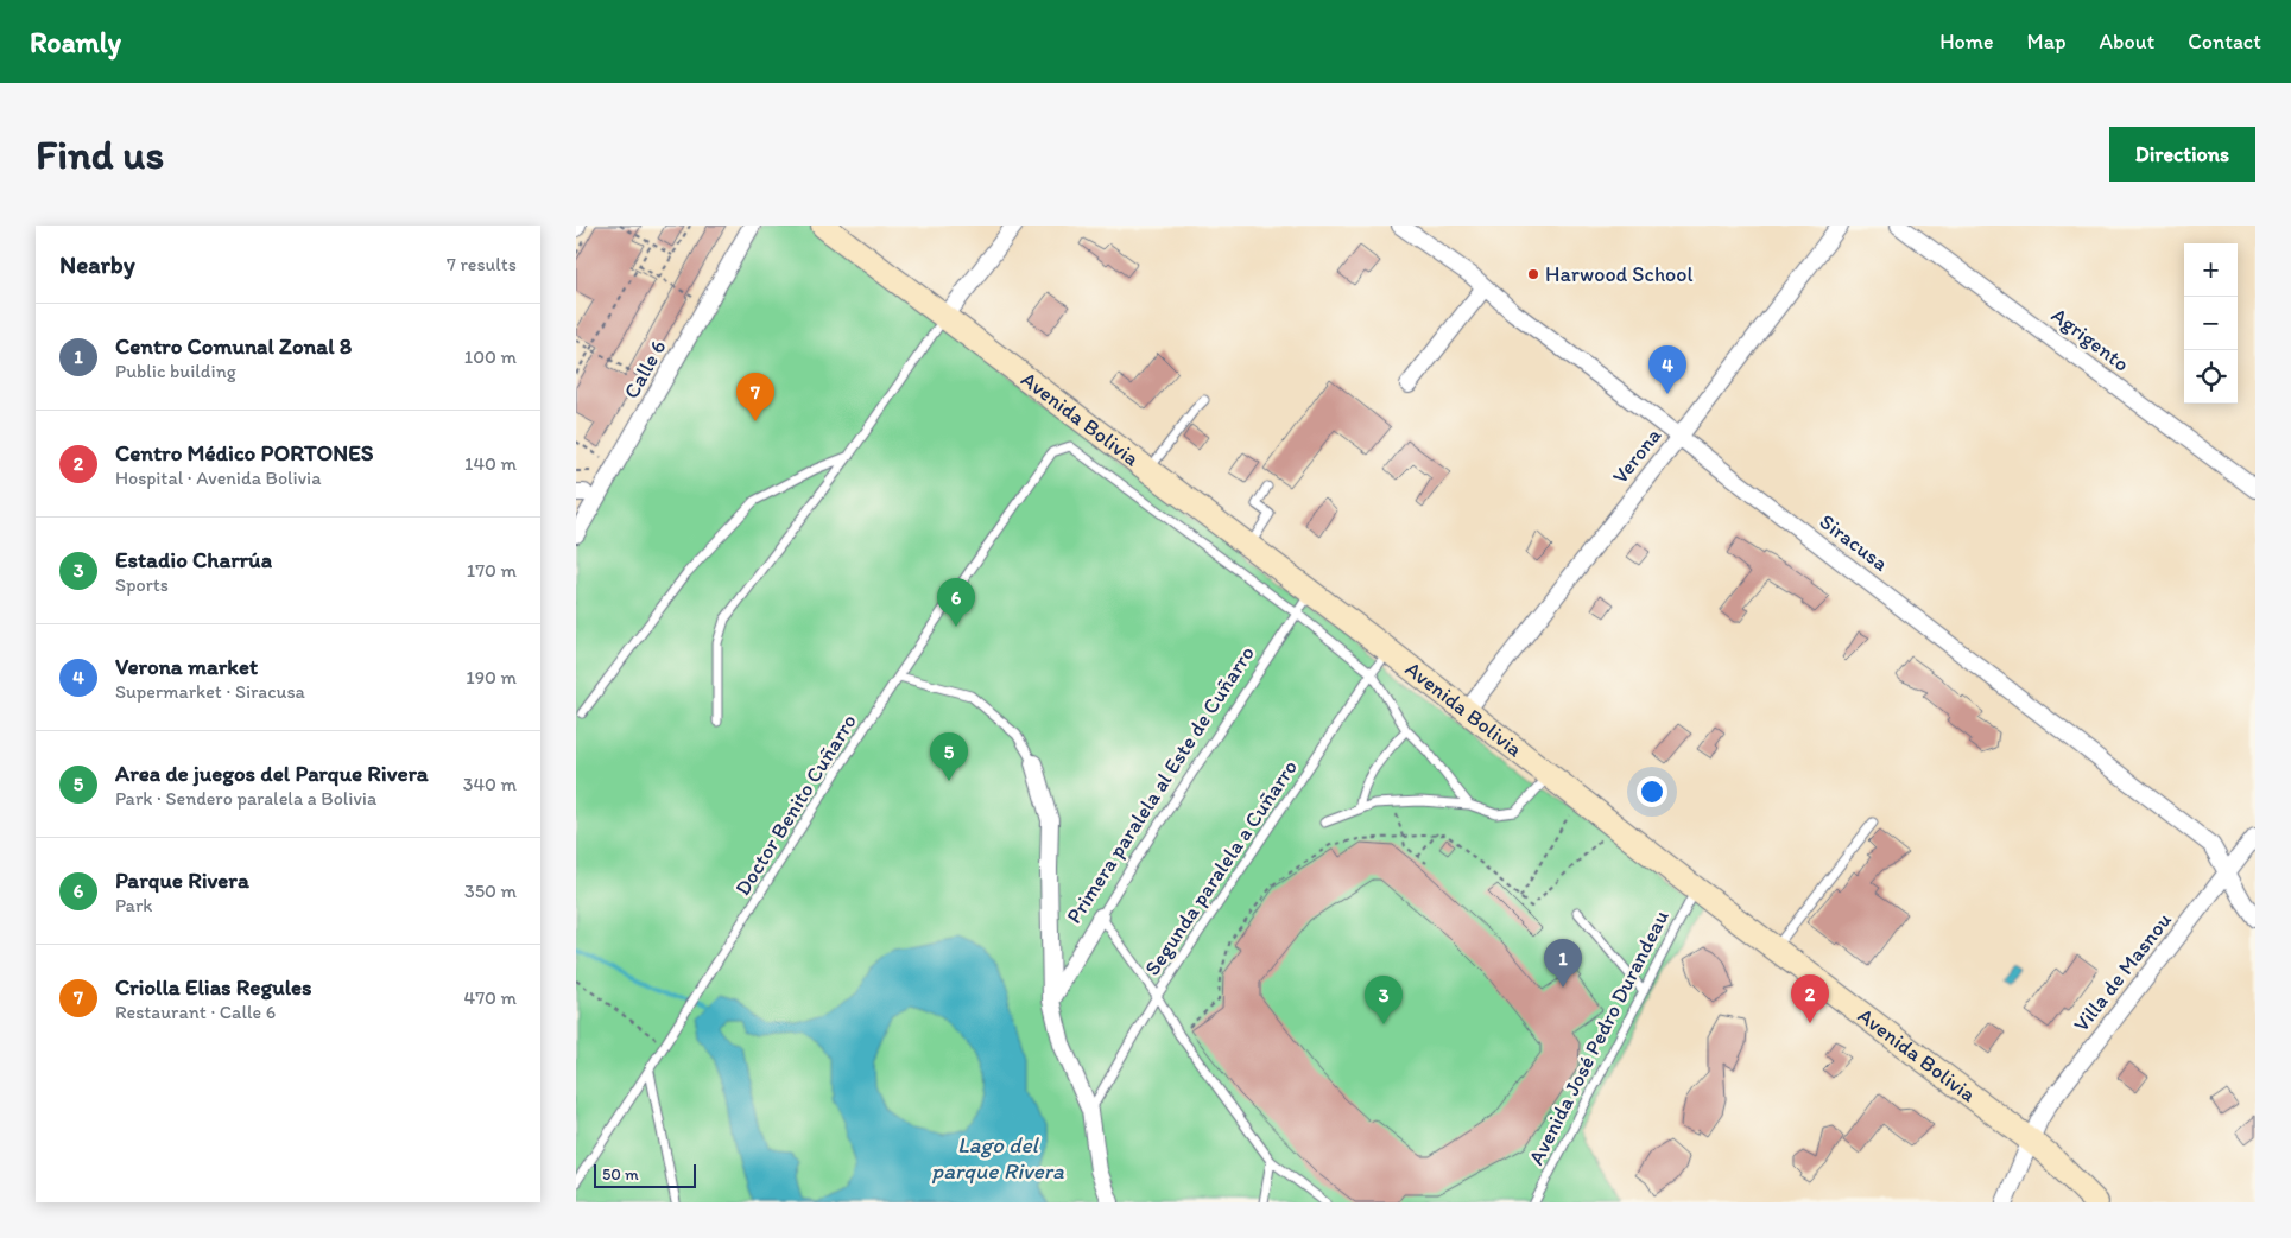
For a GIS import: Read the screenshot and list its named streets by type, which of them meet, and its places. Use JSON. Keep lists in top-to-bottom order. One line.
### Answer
{"streets":{"street":["Agrigento","Calle 6","Avenida Bolivia","Verona","Siracusa","Primera paralela al Este de Cuñarro","Villa de Masnou"],"lane":["Doctor Benito Cuñarro","Segunda paralela a Cuñarro","Avenida José Pedro Durandeau"]},"crossings":[["Avenida Bolivia","Verona"],["Avenida Bolivia","Primera paralela al Este de Cuñarro"],["Avenida Bolivia","Segunda paralela a Cuñarro"],["Avenida Bolivia","Villa de Masnou"],["Avenida Bolivia","Avenida José Pedro Durandeau"],["Verona","Siracusa"],["Siracusa","Villa de Masnou"],["Primera paralela al Este de Cuñarro","Doctor Benito Cuñarro"]],"water":["Lago del parque Rivera"],"places":["Harwood School"],"scale_bar":"50 m","page":{"header":"Roamly","nav":["Home","Map","About","Contact"],"buttons":"Directions","title":"Find us","heading":["Nearby","7 results"],"map_buttons":["+","−"],"list":[{"mark":"1","name":"Centro Comunal Zonal 8","note":"Public building","value":"100 m"},{"mark":"2","name":"Centro Médico PORTONES","note":"Hospital · Avenida Bolivia","value":"140 m"},{"mark":"3","name":"Estadio Charrúa","note":"Sports","value":"170 m"},{"mark":"4","name":"Verona market","note":"Supermarket · Siracusa","value":"190 m"},{"mark":"5","name":"Area de juegos del Parque Rivera","note":"Park · Sendero paralela a Bolivia","value":"340 m"},{"mark":"6","name":"Parque Rivera","note":"Park","value":"350 m"},{"mark":"7","name":"Criolla Elias Regules","note":"Restaurant · Calle 6","value":"470 m"}],"pins":["4","7","6","5","1","2","3"],"scale":"50 m"}}
